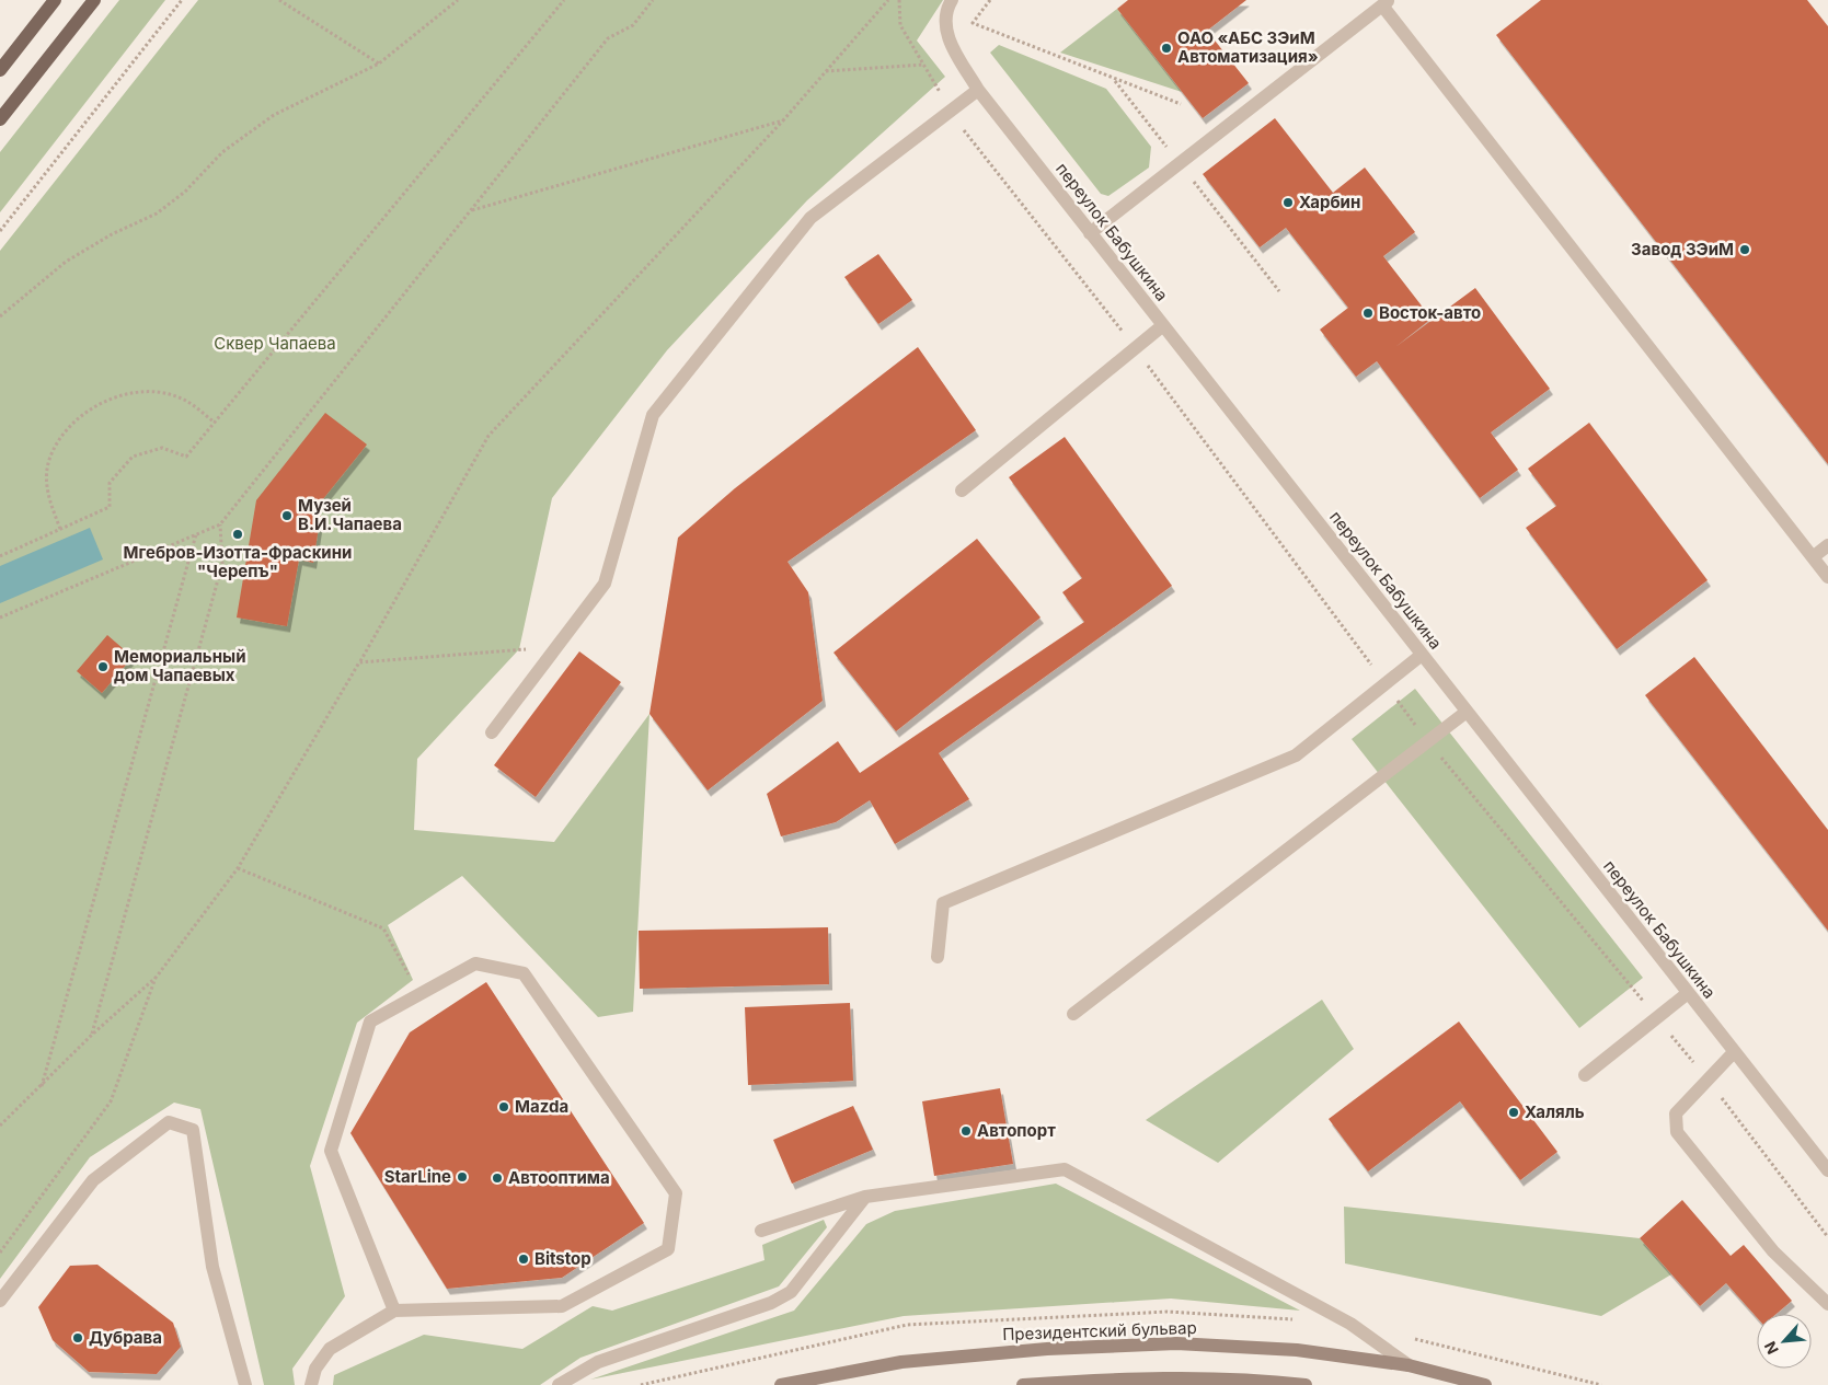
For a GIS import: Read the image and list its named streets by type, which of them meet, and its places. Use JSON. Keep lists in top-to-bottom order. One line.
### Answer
{"streets":{"main road":["Президентский бульвар"],"lane":["переулок Бабушкина"]},"parks":["Сквер Чапаева"],"places":["ОАО «АБС ЗЭиМ Автоматизация»","Харбин","Завод ЗЭиМ","Восток-авто","Музей В.И.Чапаева","Мгебров-Изотта-Фраскини \"Черепъ\"","Мемориальный дом Чапаевых","Mazda","Халяль","Автопорт","StarLine","Автооптима","Bitstop","Дубрава"],"north":"bottom left"}
